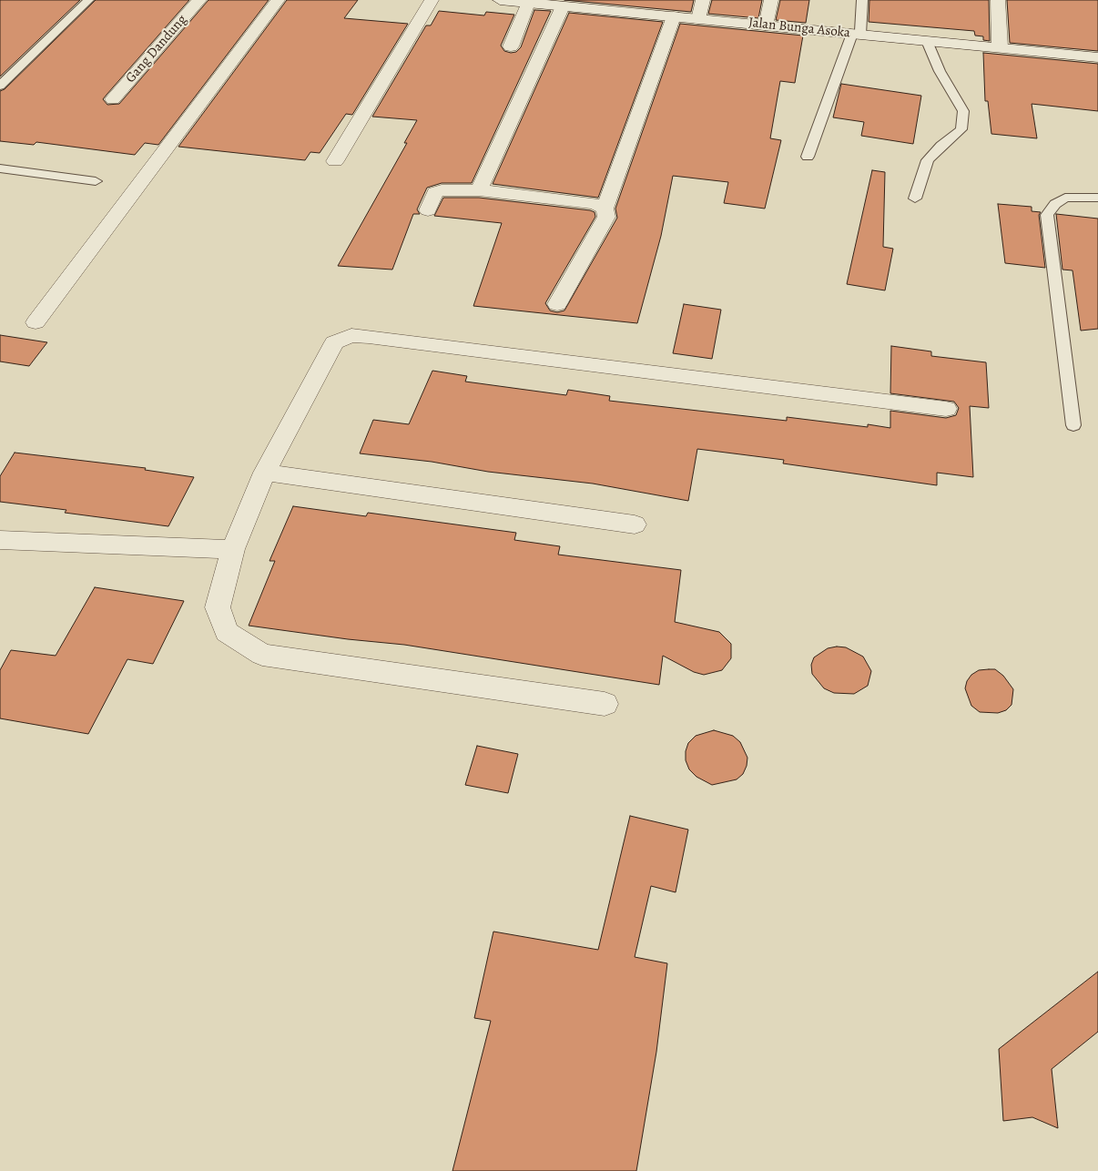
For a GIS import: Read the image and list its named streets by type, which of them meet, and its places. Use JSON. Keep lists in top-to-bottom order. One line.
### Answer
{"streets":{"street":["Jalan Bunga Asoka","Gang Dandung"]}}
